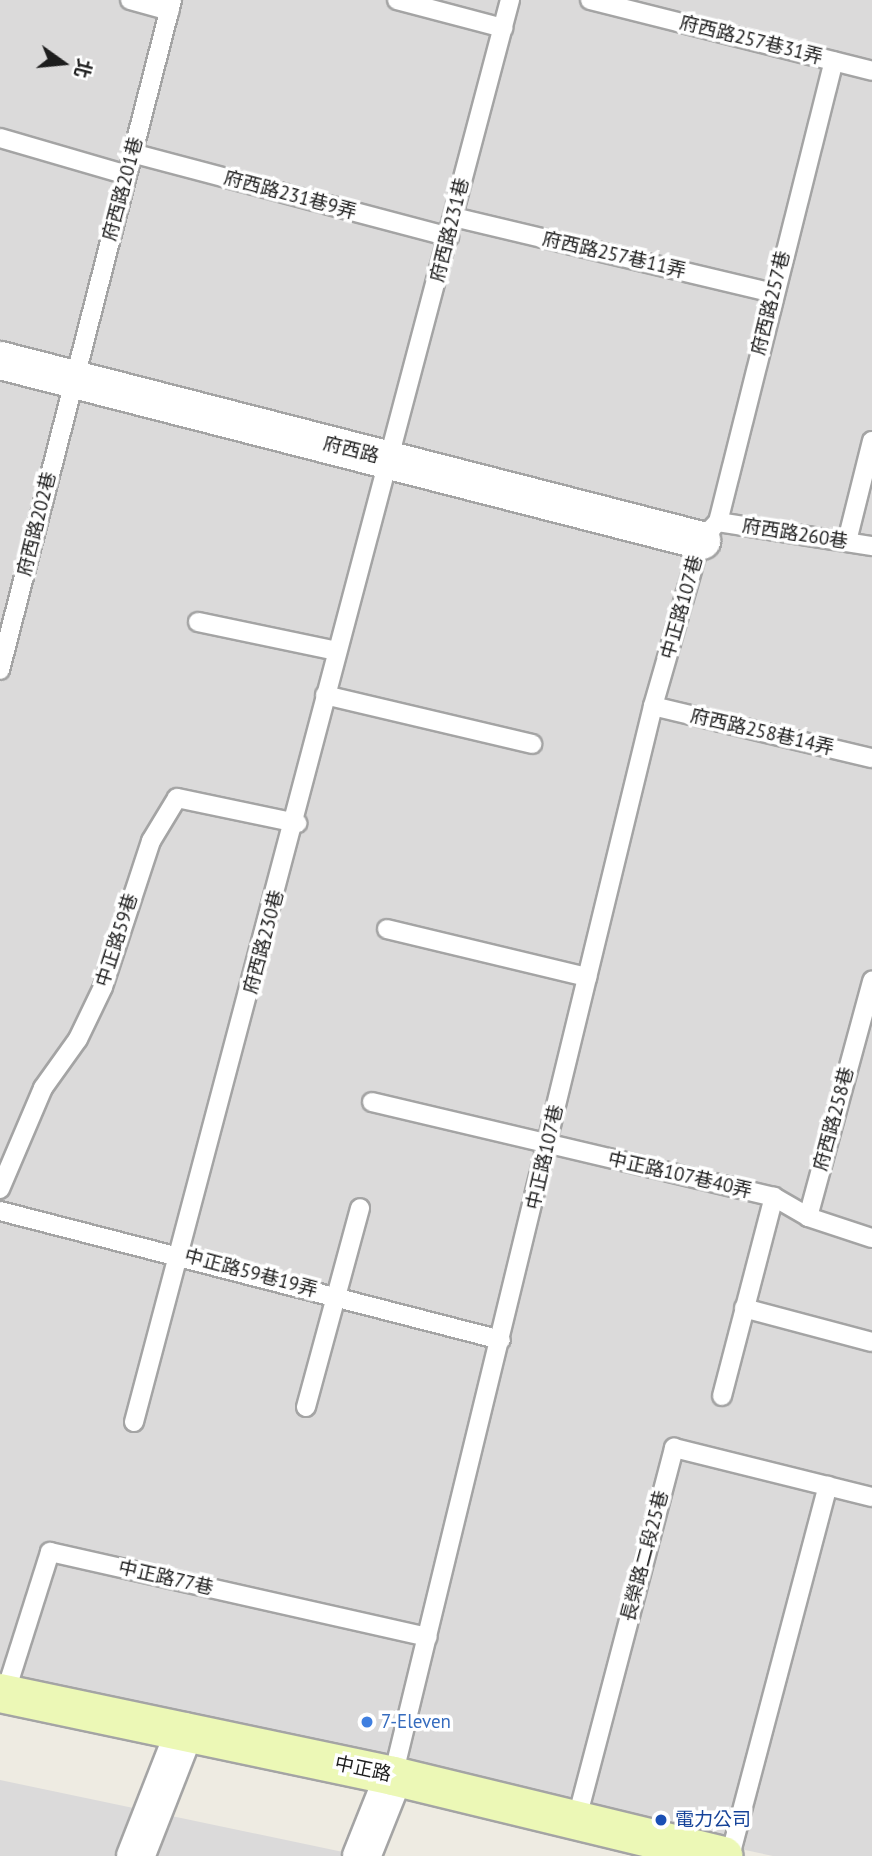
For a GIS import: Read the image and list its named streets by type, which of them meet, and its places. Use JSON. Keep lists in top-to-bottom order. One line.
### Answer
{"streets":{"street":["府西路","中正路"],"lane":["府西路257巷31弄","府西路201巷","府西路231巷9弄","府西路231巷","府西路257巷11弄","府西路257巷","府西路202巷","府西路260巷","中正路107巷","府西路258巷14弄","中正路59巷","府西路230巷","府西路258巷","中正路107巷40弄","中正路59巷19弄","長榮路二段25巷","中正路77巷"]},"crossings":[["府西路257巷31弄","府西路257巷"],["府西路201巷","府西路231巷9弄"],["府西路201巷","府西路"],["府西路201巷","府西路202巷"],["府西路231巷9弄","府西路231巷"],["府西路231巷","府西路257巷11弄"],["府西路231巷","府西路"],["府西路231巷","府西路230巷"],["府西路257巷11弄","府西路257巷"],["府西路257巷","府西路"],["府西路257巷","府西路260巷"],["府西路257巷","中正路107巷"],["府西路","府西路202巷"],["府西路","府西路260巷"],["府西路","中正路107巷"],["府西路","府西路230巷"],["府西路260巷","中正路107巷"],["中正路107巷","府西路258巷14弄"],["中正路107巷","中正路107巷40弄"],["中正路107巷","中正路59巷19弄"],["中正路107巷","中正路77巷"],["中正路107巷","中正路"],["中正路59巷","府西路230巷"],["府西路230巷","中正路59巷19弄"],["府西路258巷","中正路107巷40弄"],["長榮路二段25巷","中正路"],["中正路77巷","中正路"]],"places":["7-Eleven","電力公司"],"north":"right"}
